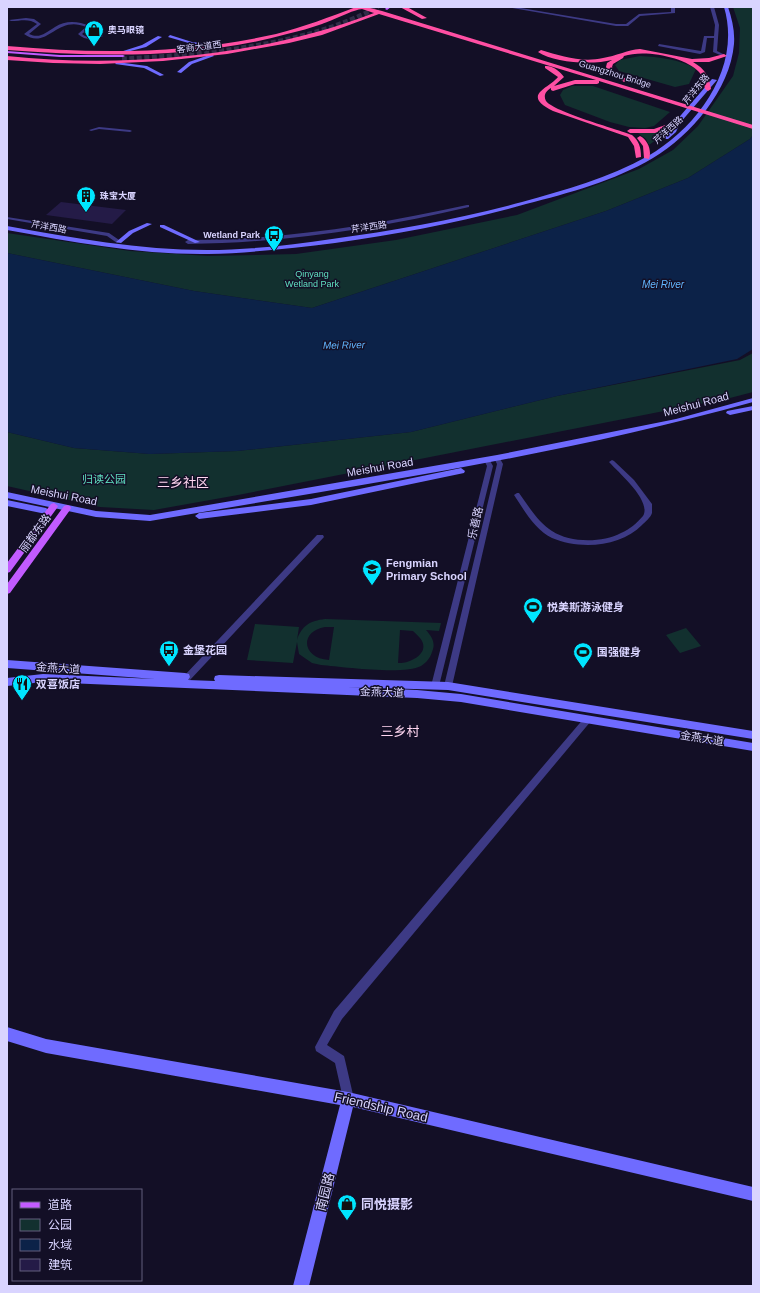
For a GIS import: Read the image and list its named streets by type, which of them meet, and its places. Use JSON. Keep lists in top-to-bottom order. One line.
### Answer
{"streets":{"highway":["客商大道西","Guangzhou Bridge"],"main road":["芹洋东路","芹洋西路","Meishui Road","丽都东路","金燕大道","Friendship Road","南园路"],"street":["乐善路"]},"crossings":[["芹洋东路","芹洋西路"],["Meishui Road","乐善路"],["Meishui Road","丽都东路"],["乐善路","金燕大道"],["Friendship Road","南园路"]],"districts":["三乡社区","三乡村"],"water":["Mei River"],"parks":["Qinyang Wetland Park","归读公园"],"places":{"shop":["奥马眼镜","同悦摄影"],"building":["珠宝大厦"],"bus stop":["Wetland Park","金堡花园"],"school or university":["Fengmian Primary School"],"sports":["悦美斯游泳健身","国强健身"],"restaurant":["双喜饭店"]},"legend":["道路","公园","水域","建筑"]}
